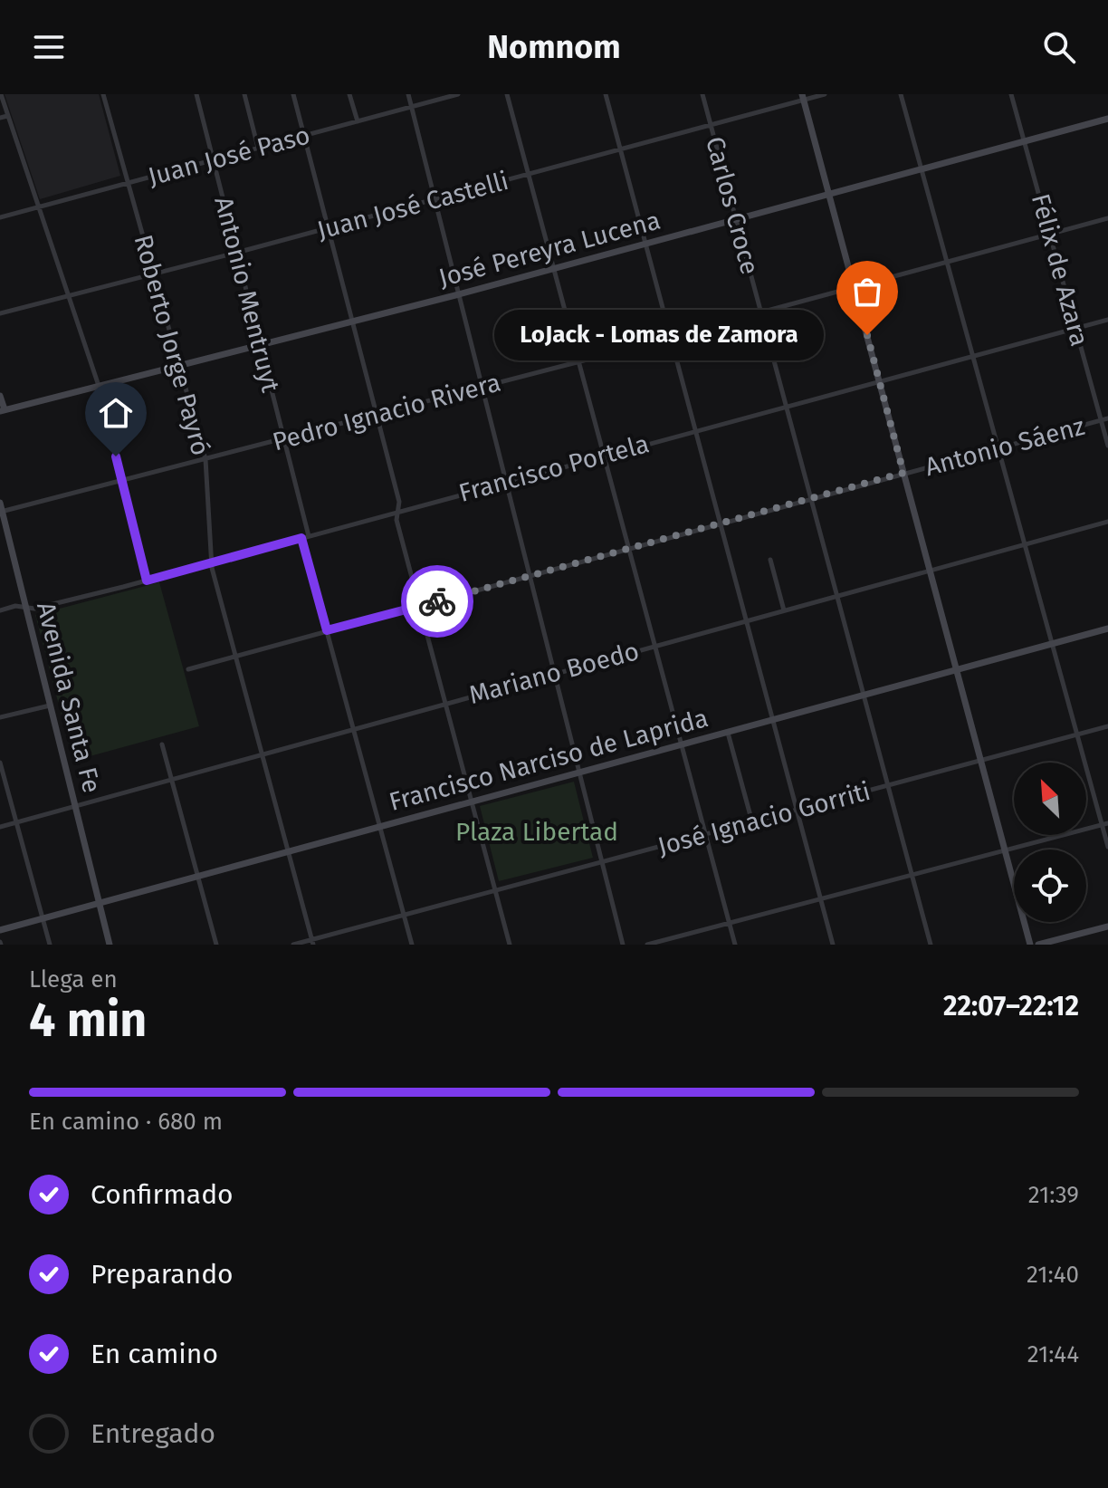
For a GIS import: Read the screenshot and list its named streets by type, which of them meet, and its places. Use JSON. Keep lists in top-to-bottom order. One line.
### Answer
{"streets":{"street":["Juan José Paso","Juan José Castelli","Carlos Croce","José Pereyra Lucena","Félix de Azara","Antonio Mentruyt","Roberto Jorge Payró","Pedro Ignacio Rivera","Antonio Sáenz","Francisco Portela","Mariano Boedo","Avenida Santa Fe","Francisco Narciso de Laprida","José Ignacio Gorriti"]},"crossings":[["Juan José Paso","Antonio Mentruyt"],["Juan José Paso","Roberto Jorge Payró"],["Juan José Castelli","Carlos Croce"],["Juan José Castelli","Antonio Mentruyt"],["Juan José Castelli","Roberto Jorge Payró"],["Carlos Croce","José Pereyra Lucena"],["Carlos Croce","Pedro Ignacio Rivera"],["Carlos Croce","Antonio Sáenz"],["Carlos Croce","Francisco Portela"],["Carlos Croce","Mariano Boedo"],["Carlos Croce","Francisco Narciso de Laprida"],["Carlos Croce","José Ignacio Gorriti"],["José Pereyra Lucena","Félix de Azara"],["José Pereyra Lucena","Antonio Mentruyt"],["José Pereyra Lucena","Roberto Jorge Payró"],["Félix de Azara","Pedro Ignacio Rivera"],["Félix de Azara","Antonio Sáenz"],["Félix de Azara","Francisco Portela"],["Antonio Mentruyt","Pedro Ignacio Rivera"],["Antonio Mentruyt","Francisco Portela"],["Roberto Jorge Payró","Pedro Ignacio Rivera"],["Roberto Jorge Payró","Antonio Sáenz"],["Roberto Jorge Payró","Francisco Portela"],["Roberto Jorge Payró","Mariano Boedo"],["Roberto Jorge Payró","Francisco Narciso de Laprida"],["Roberto Jorge Payró","José Ignacio Gorriti"],["Pedro Ignacio Rivera","Avenida Santa Fe"],["Francisco Portela","Avenida Santa Fe"],["Mariano Boedo","Avenida Santa Fe"],["Avenida Santa Fe","Francisco Narciso de Laprida"]],"parks":["Plaza Libertad"],"places":["LoJack - Lomas de Zamora"],"north":"top left","page":{"header":"Nomnom","bubble":"LoJack - Lomas de Zamora","heading":["4 min","Llega en","22:07–22:12"],"bar":"En camino · 680 m","list":[["Confirmado","21:39"],["Preparando","21:40"],["En camino","21:44"],"Entregado"]}}
